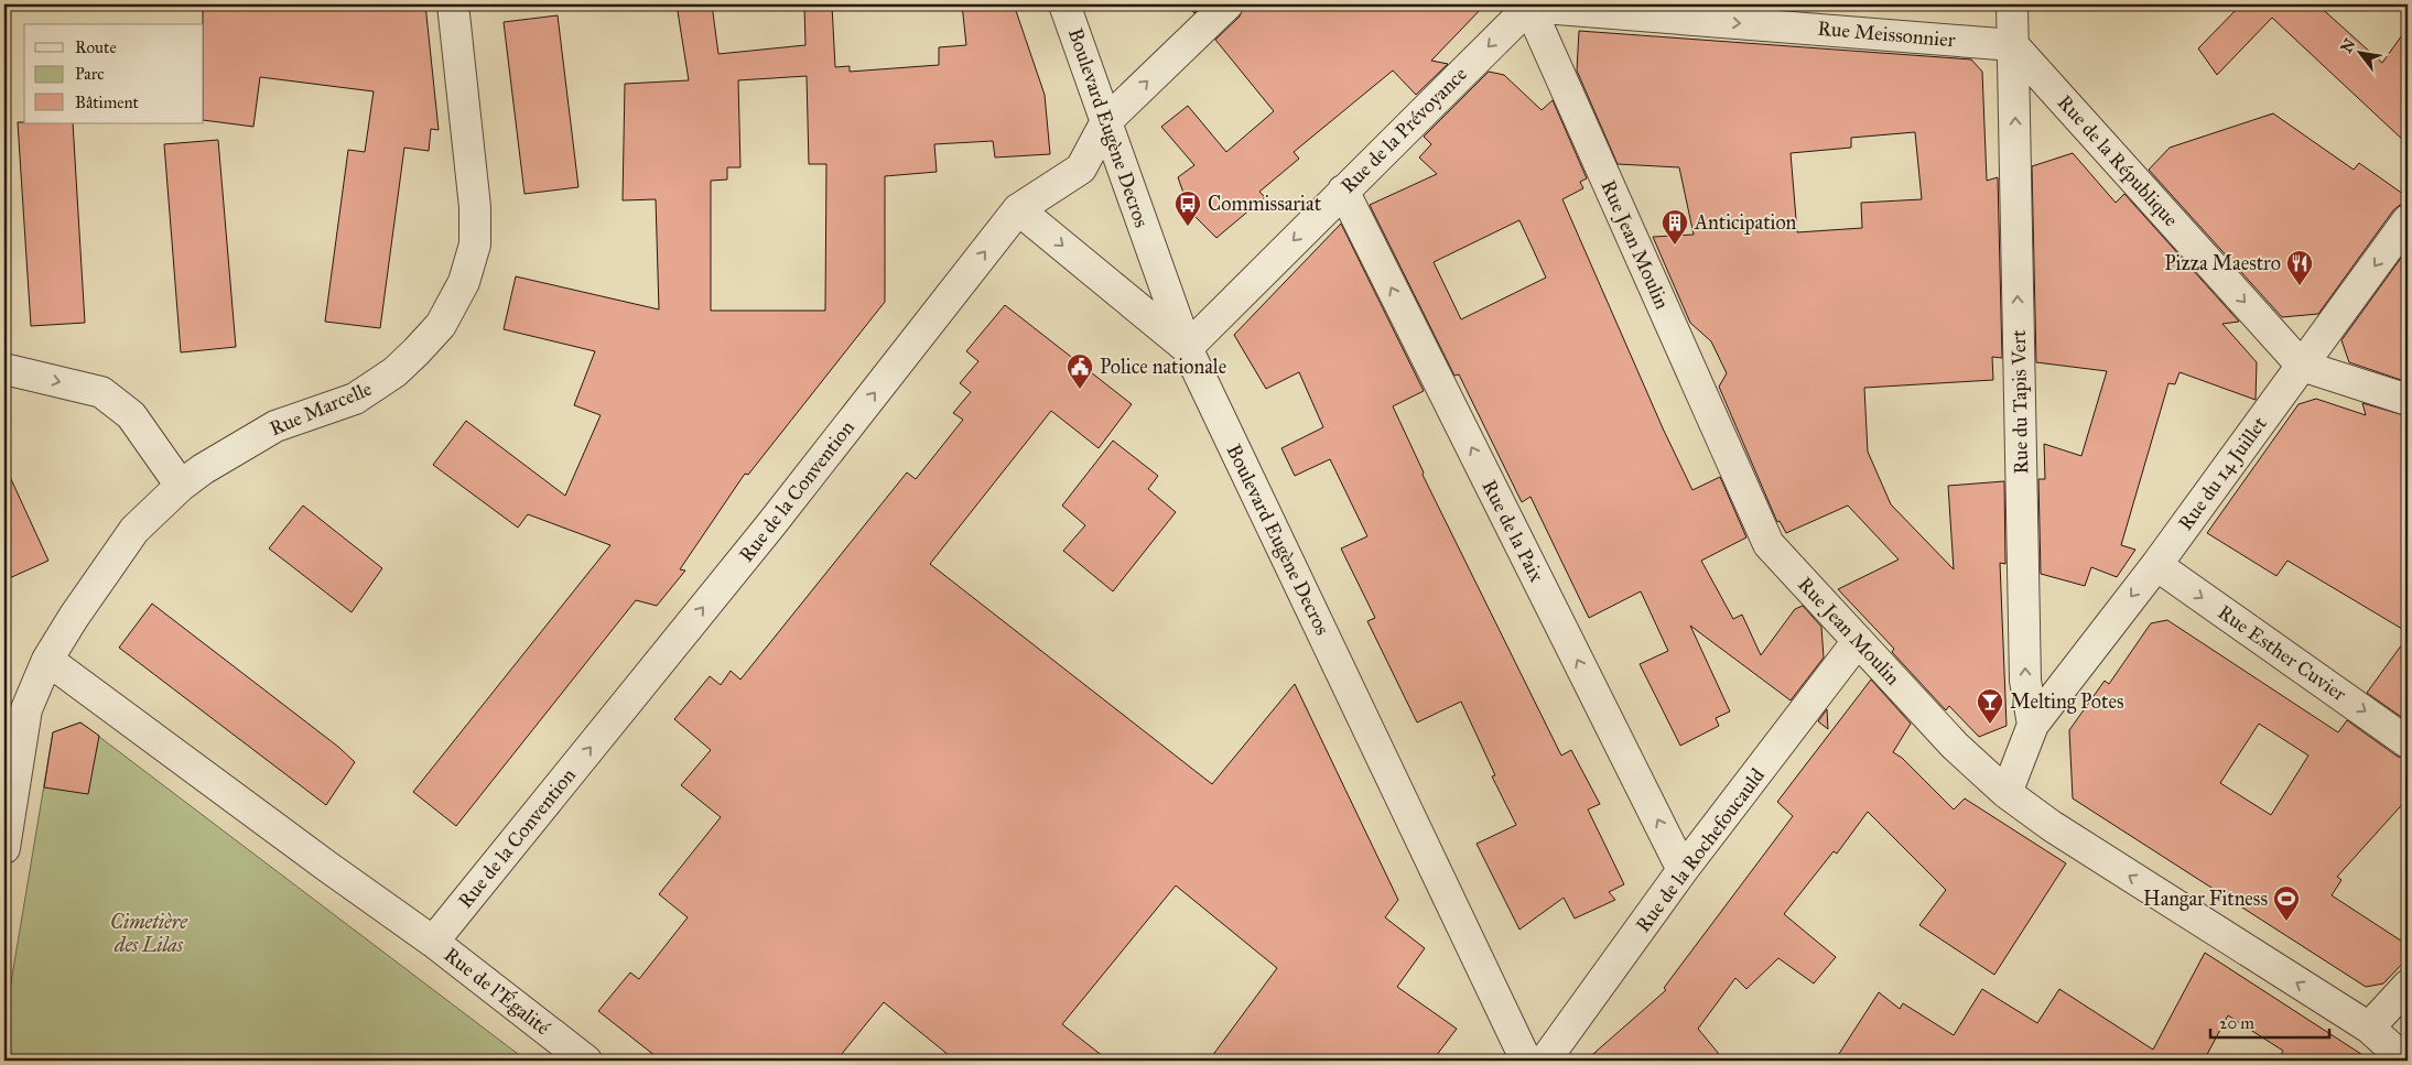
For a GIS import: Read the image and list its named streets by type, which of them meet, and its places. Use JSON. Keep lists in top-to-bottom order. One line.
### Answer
{"streets":{"street":["Rue Meissonnier","Boulevard Eugène Decros","Rue de la Prévoyance","Rue de la République","Rue Jean Moulin","Rue du Tapis Vert","Rue Marcelle","Rue du 14 Juillet","Rue de la Convention","Rue de la Paix","Rue Esther Cuvier","Rue de la Rochefoucauld","Rue de l'Égalité"]},"crossings":[["Rue Meissonnier","Rue de la Prévoyance"],["Rue Meissonnier","Rue de la République"],["Rue Meissonnier","Rue Jean Moulin"],["Rue Meissonnier","Rue du Tapis Vert"],["Boulevard Eugène Decros","Rue de la Prévoyance"],["Boulevard Eugène Decros","Rue de la Convention"],["Rue de la Prévoyance","Rue Jean Moulin"],["Rue de la Prévoyance","Rue de la Paix"],["Rue de la République","Rue du Tapis Vert"],["Rue de la République","Rue du 14 Juillet"],["Rue Jean Moulin","Rue de la Rochefoucauld"],["Rue du Tapis Vert","Rue du 14 Juillet"],["Rue du 14 Juillet","Rue Esther Cuvier"],["Rue de la Convention","Rue de l'Égalité"],["Rue de la Paix","Rue de la Rochefoucauld"]],"one_way":["Rue Meissonnier","Rue de la Prévoyance","Rue de la République","Rue du Tapis Vert","Rue du 14 Juillet","Rue de la Convention","Rue de la Paix","Rue Esther Cuvier"],"parks":["Cimetière des Lilas"],"places":{"bus stop":["Commissariat"],"building":["Anticipation"],"restaurant":["Pizza Maestro"],"public building":["Police nationale"],"bar":["Melting Potes"],"sports":["Hangar Fitness"]},"legend":["Route","Parc","Bâtiment"],"scale_bar":"20 m","north":"top left"}
